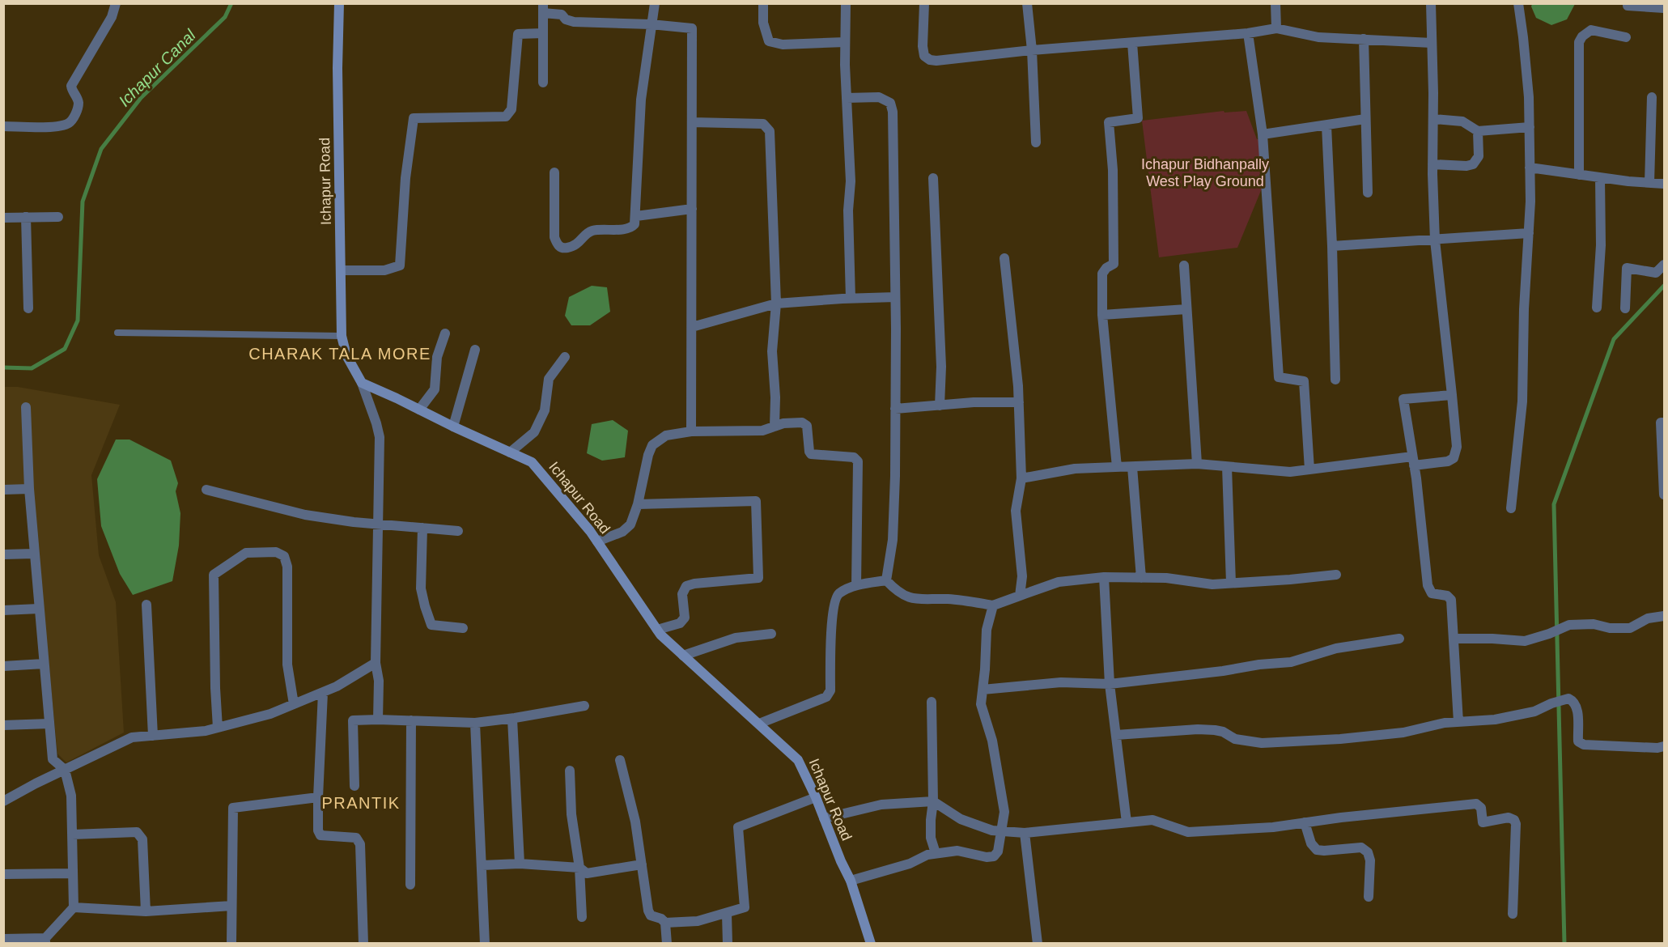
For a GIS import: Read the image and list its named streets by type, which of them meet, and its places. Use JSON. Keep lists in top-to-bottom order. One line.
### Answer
{"streets":{"street":["Ichapur Road"]},"districts":["CHARAK TALA MORE","PRANTIK"],"water":["Ichapur Canal"],"parks":["Ichapur Bidhanpally West Play Ground"]}
